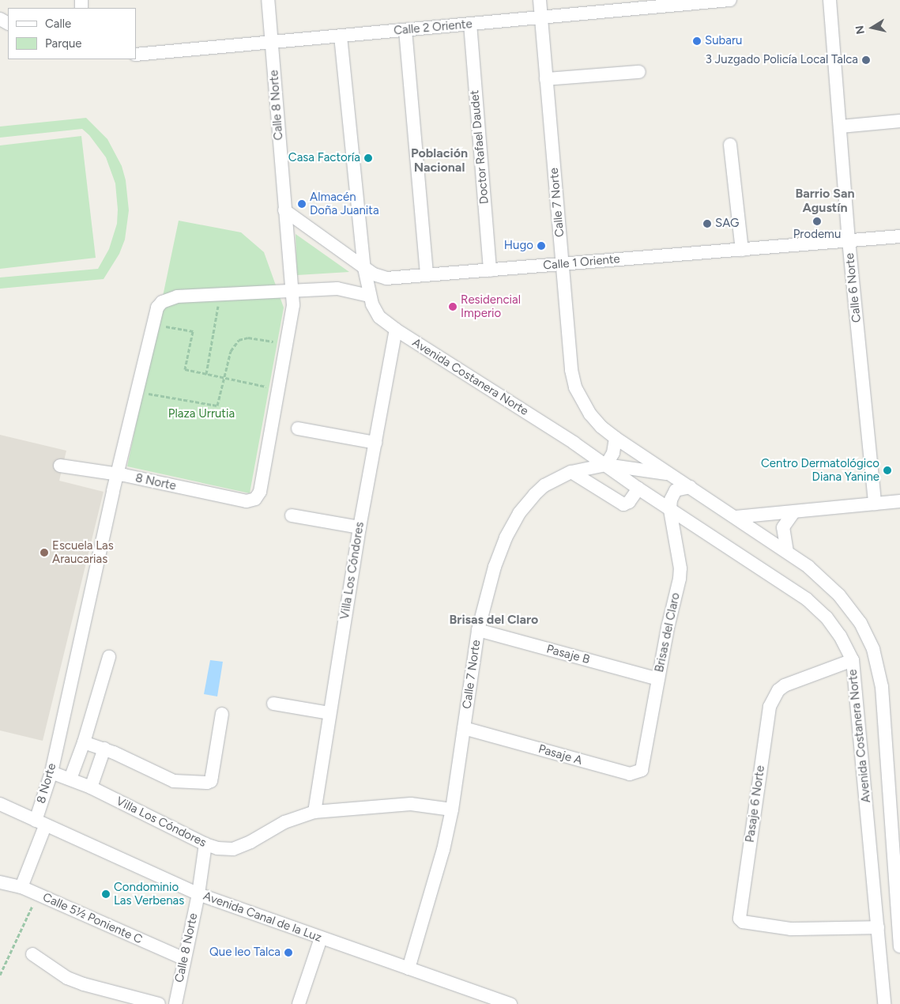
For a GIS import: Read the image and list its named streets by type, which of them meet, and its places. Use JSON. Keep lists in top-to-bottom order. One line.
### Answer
{"streets":{"street":["Calle 2 Oriente","Calle 8 Norte","Doctor Rafael Daudet","Calle 7 Norte","Calle 1 Oriente","Calle 6 Norte","Avenida Costanera Norte","8 Norte","Villa Los Cóndores","Brisas del Claro","Pasaje B","Pasaje A","Pasaje 6 Norte","Avenida Canal de la Luz","Calle 5½ Poniente C"]},"crossings":[["Calle 2 Oriente","Calle 8 Norte"],["Calle 2 Oriente","Doctor Rafael Daudet"],["Calle 2 Oriente","Calle 7 Norte"],["Calle 2 Oriente","Avenida Costanera Norte"],["Calle 8 Norte","Calle 1 Oriente"],["Calle 8 Norte","8 Norte"],["Calle 8 Norte","Villa Los Cóndores"],["Calle 8 Norte","Avenida Canal de la Luz"],["Calle 8 Norte","Calle 5½ Poniente C"],["Doctor Rafael Daudet","Calle 1 Oriente"],["Calle 7 Norte","Calle 1 Oriente"],["Calle 7 Norte","Avenida Costanera Norte"],["Calle 7 Norte","Villa Los Cóndores"],["Calle 7 Norte","Pasaje B"],["Calle 7 Norte","Pasaje A"],["Calle 7 Norte","Avenida Canal de la Luz"],["Calle 1 Oriente","Calle 6 Norte"],["Calle 1 Oriente","Avenida Costanera Norte"],["Calle 1 Oriente","8 Norte"],["Avenida Costanera Norte","Villa Los Cóndores"],["Avenida Costanera Norte","Brisas del Claro"],["Avenida Costanera Norte","Pasaje 6 Norte"],["8 Norte","Villa Los Cóndores"],["8 Norte","Avenida Canal de la Luz"],["8 Norte","Calle 5½ Poniente C"],["Brisas del Claro","Pasaje B"],["Brisas del Claro","Pasaje A"]],"districts":["Población Nacional","Barrio San Agustín","Brisas del Claro"],"parks":["Plaza Urrutia"],"places":["Subaru","3 Juzgado Policía Local Talca","Casa Factoría","Almacén Doña Juanita","Prodemu","SAG","Hugo","Residencial Imperio","Centro Dermatológico Diana Yanine","Escuela Las Araucarias","Condominio Las Verbenas","Que leo Talca"],"legend":["Calle","Parque"],"north":"left"}
